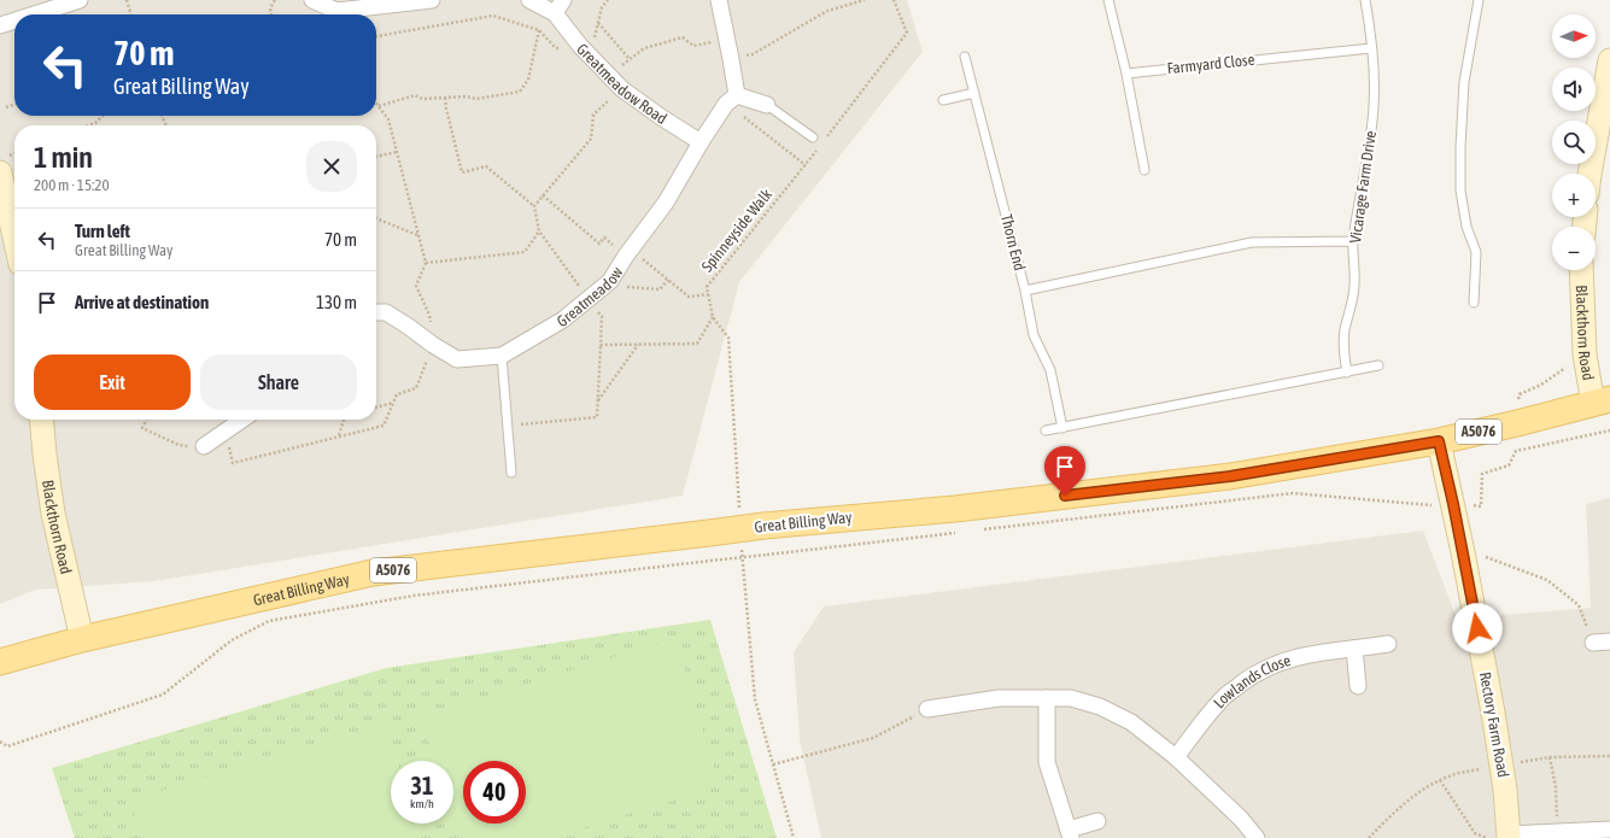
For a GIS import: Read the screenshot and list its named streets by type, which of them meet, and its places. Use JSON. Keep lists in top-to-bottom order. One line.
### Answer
{"streets":{"main road":["A5076","Great Billing Way"],"street":["Greatmeadow Road","Greatmeadow","Blackthorn Road","Lowlands Close","Rectory Farm Road"],"lane":["Farmyard Close","Vicarage Farm Drive","Thorn End"],"path":["Spinneyside Walk"]},"crossings":[["Farmyard Close","Vicarage Farm Drive"],["Greatmeadow Road","Greatmeadow"],["Blackthorn Road","Great Billing Way"],["Great Billing Way","Rectory Farm Road"]],"north":"right","page":{"map_buttons":["+","−"],"turn":["70 m","Great Billing Way"],"heading":["1 min","200 m · 15:20"],"list":[{"name":"Turn left","note":"Great Billing Way","value":"70 m"},{"name":"Arrive at destination","value":"130 m"}],"buttons":["Exit","Share"],"speed":"31 km/h","limit":"40"}}
